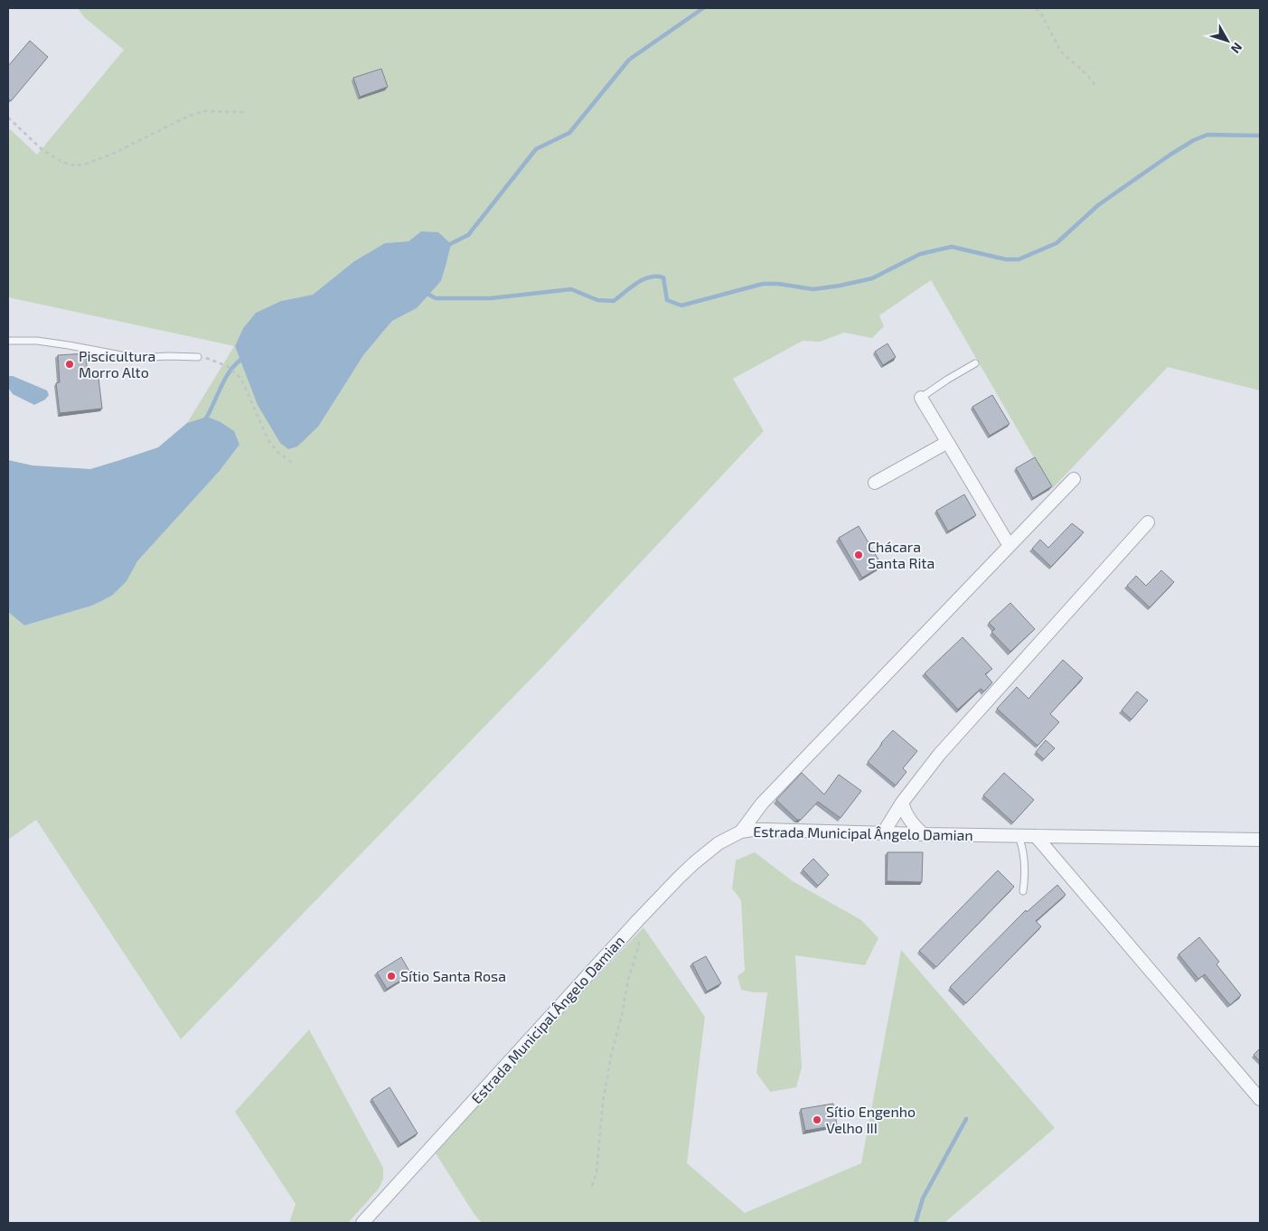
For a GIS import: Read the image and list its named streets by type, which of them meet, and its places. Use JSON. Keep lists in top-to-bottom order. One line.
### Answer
{"streets":{"street":["Estrada Municipal Ângelo Damian"]},"places":["Piscicultura Morro Alto","Chácara Santa Rita","Sítio Santa Rosa","Sítio Engenho Velho III"],"north":"bottom right"}
